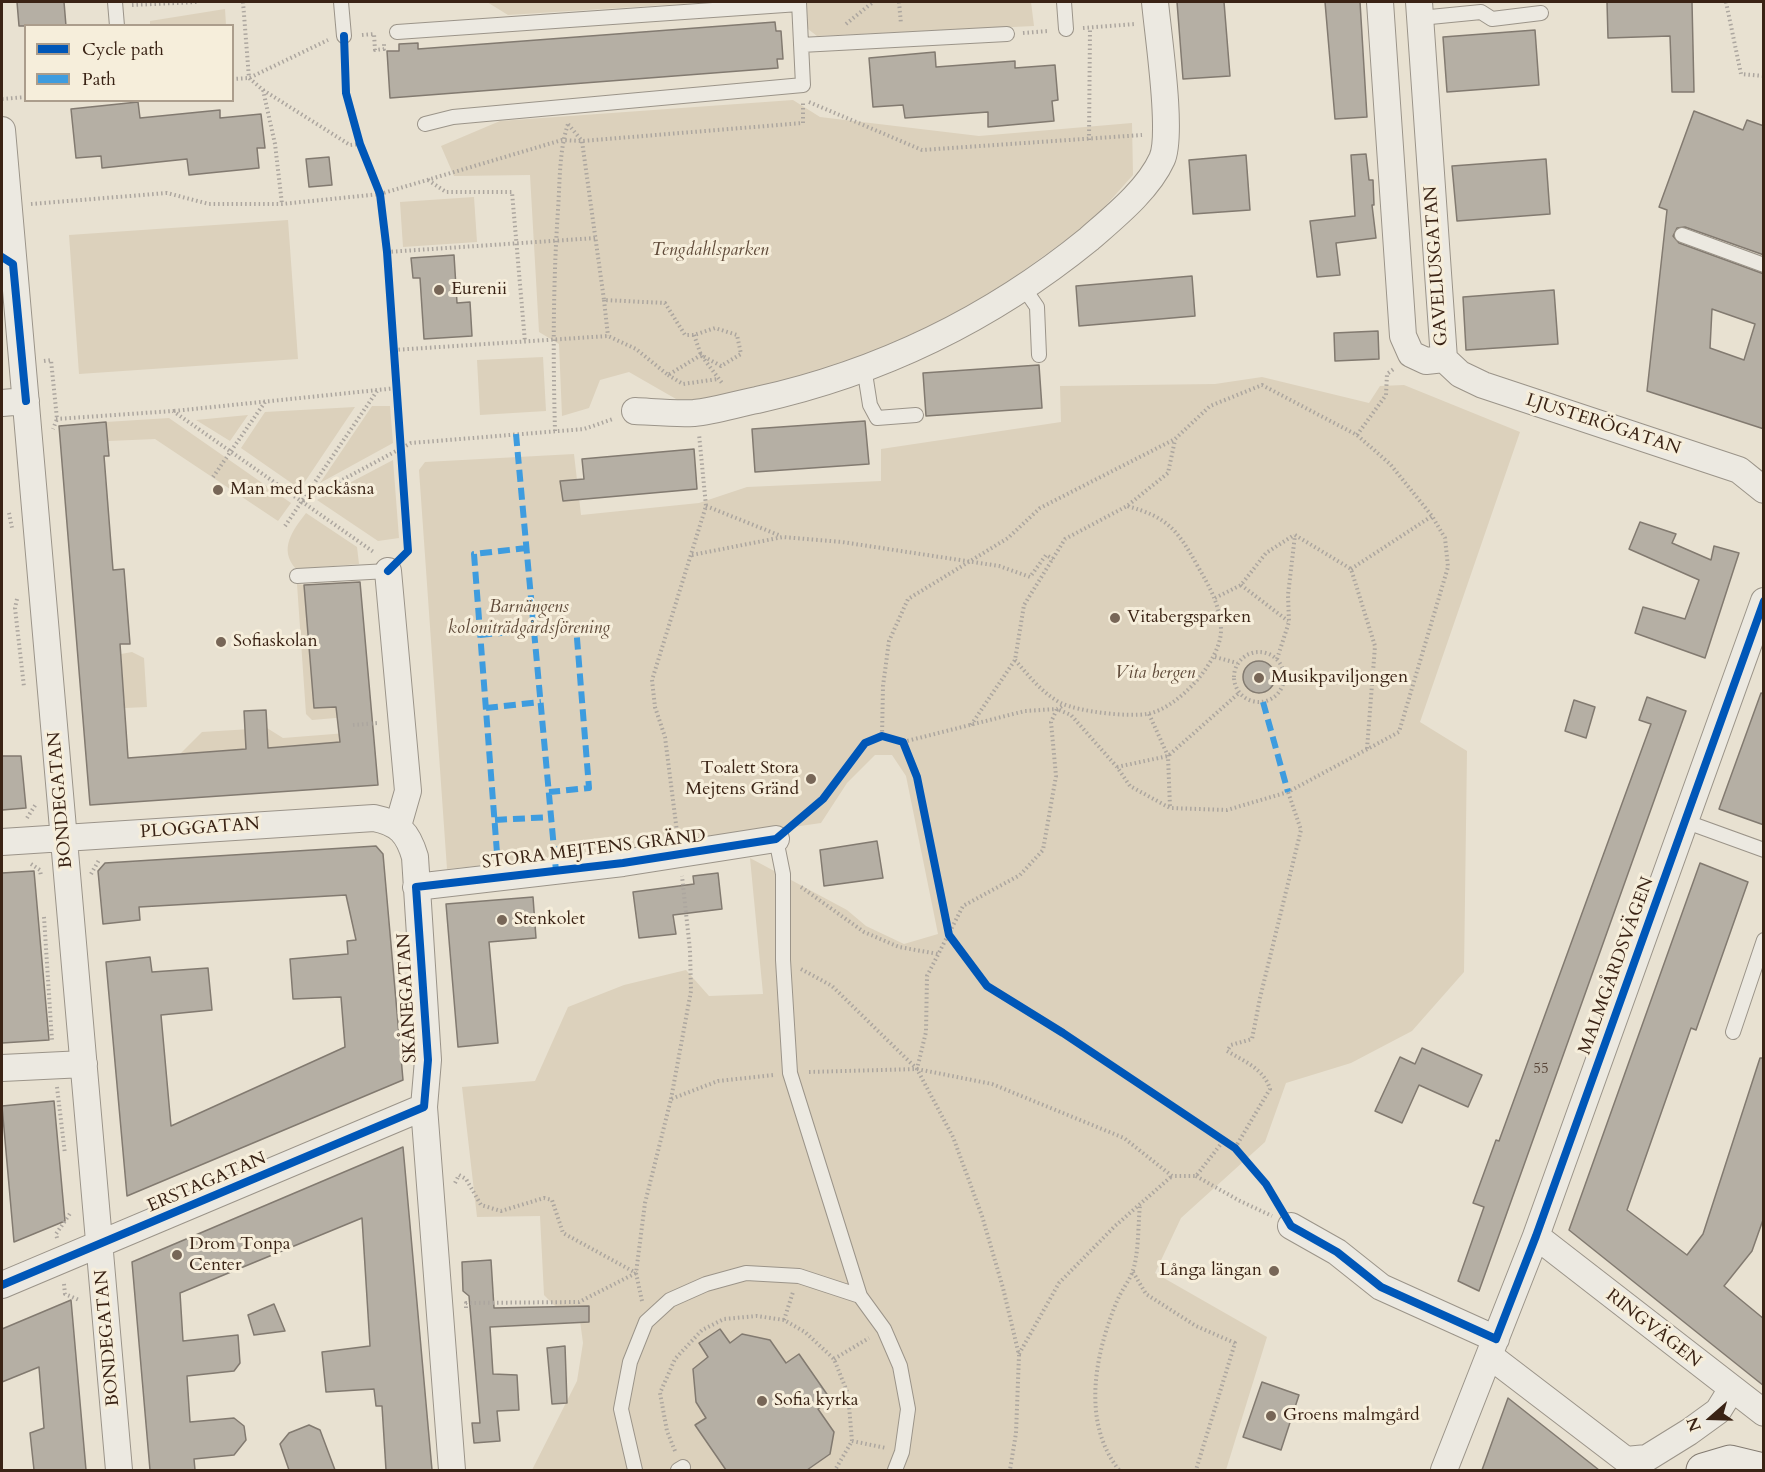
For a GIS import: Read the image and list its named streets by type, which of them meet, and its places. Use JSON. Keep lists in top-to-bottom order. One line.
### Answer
{"streets":{"street":["GAVELIUSGATAN","LJUSTERÖGATAN","BONDEGATAN","PLOGGATAN","STORA MEJTENS GRÄND","MALMGÅRDSVÄGEN","SKÅNEGATAN","ERSTAGATAN","RINGVÄGEN"]},"crossings":[["GAVELIUSGATAN","LJUSTERÖGATAN"],["BONDEGATAN","PLOGGATAN"],["BONDEGATAN","ERSTAGATAN"],["PLOGGATAN","SKÅNEGATAN"],["STORA MEJTENS GRÄND","SKÅNEGATAN"],["MALMGÅRDSVÄGEN","RINGVÄGEN"],["SKÅNEGATAN","ERSTAGATAN"]],"parks":["Tengdahlsparken","Barnängens koloniträdgårdsförening","Vita bergen"],"places":["Eurenii","Man med packåsna","Vitabergsparken","Sofiaskolan","Musikpaviljongen","Toalett Stora Mejtens Gränd","Stenkolet","Drom Tonpa Center","Långa längan","Sofia kyrka","Groens malmgård"],"house_numbers":["55"],"legend":["Cycle path","Path"],"north":"left"}
